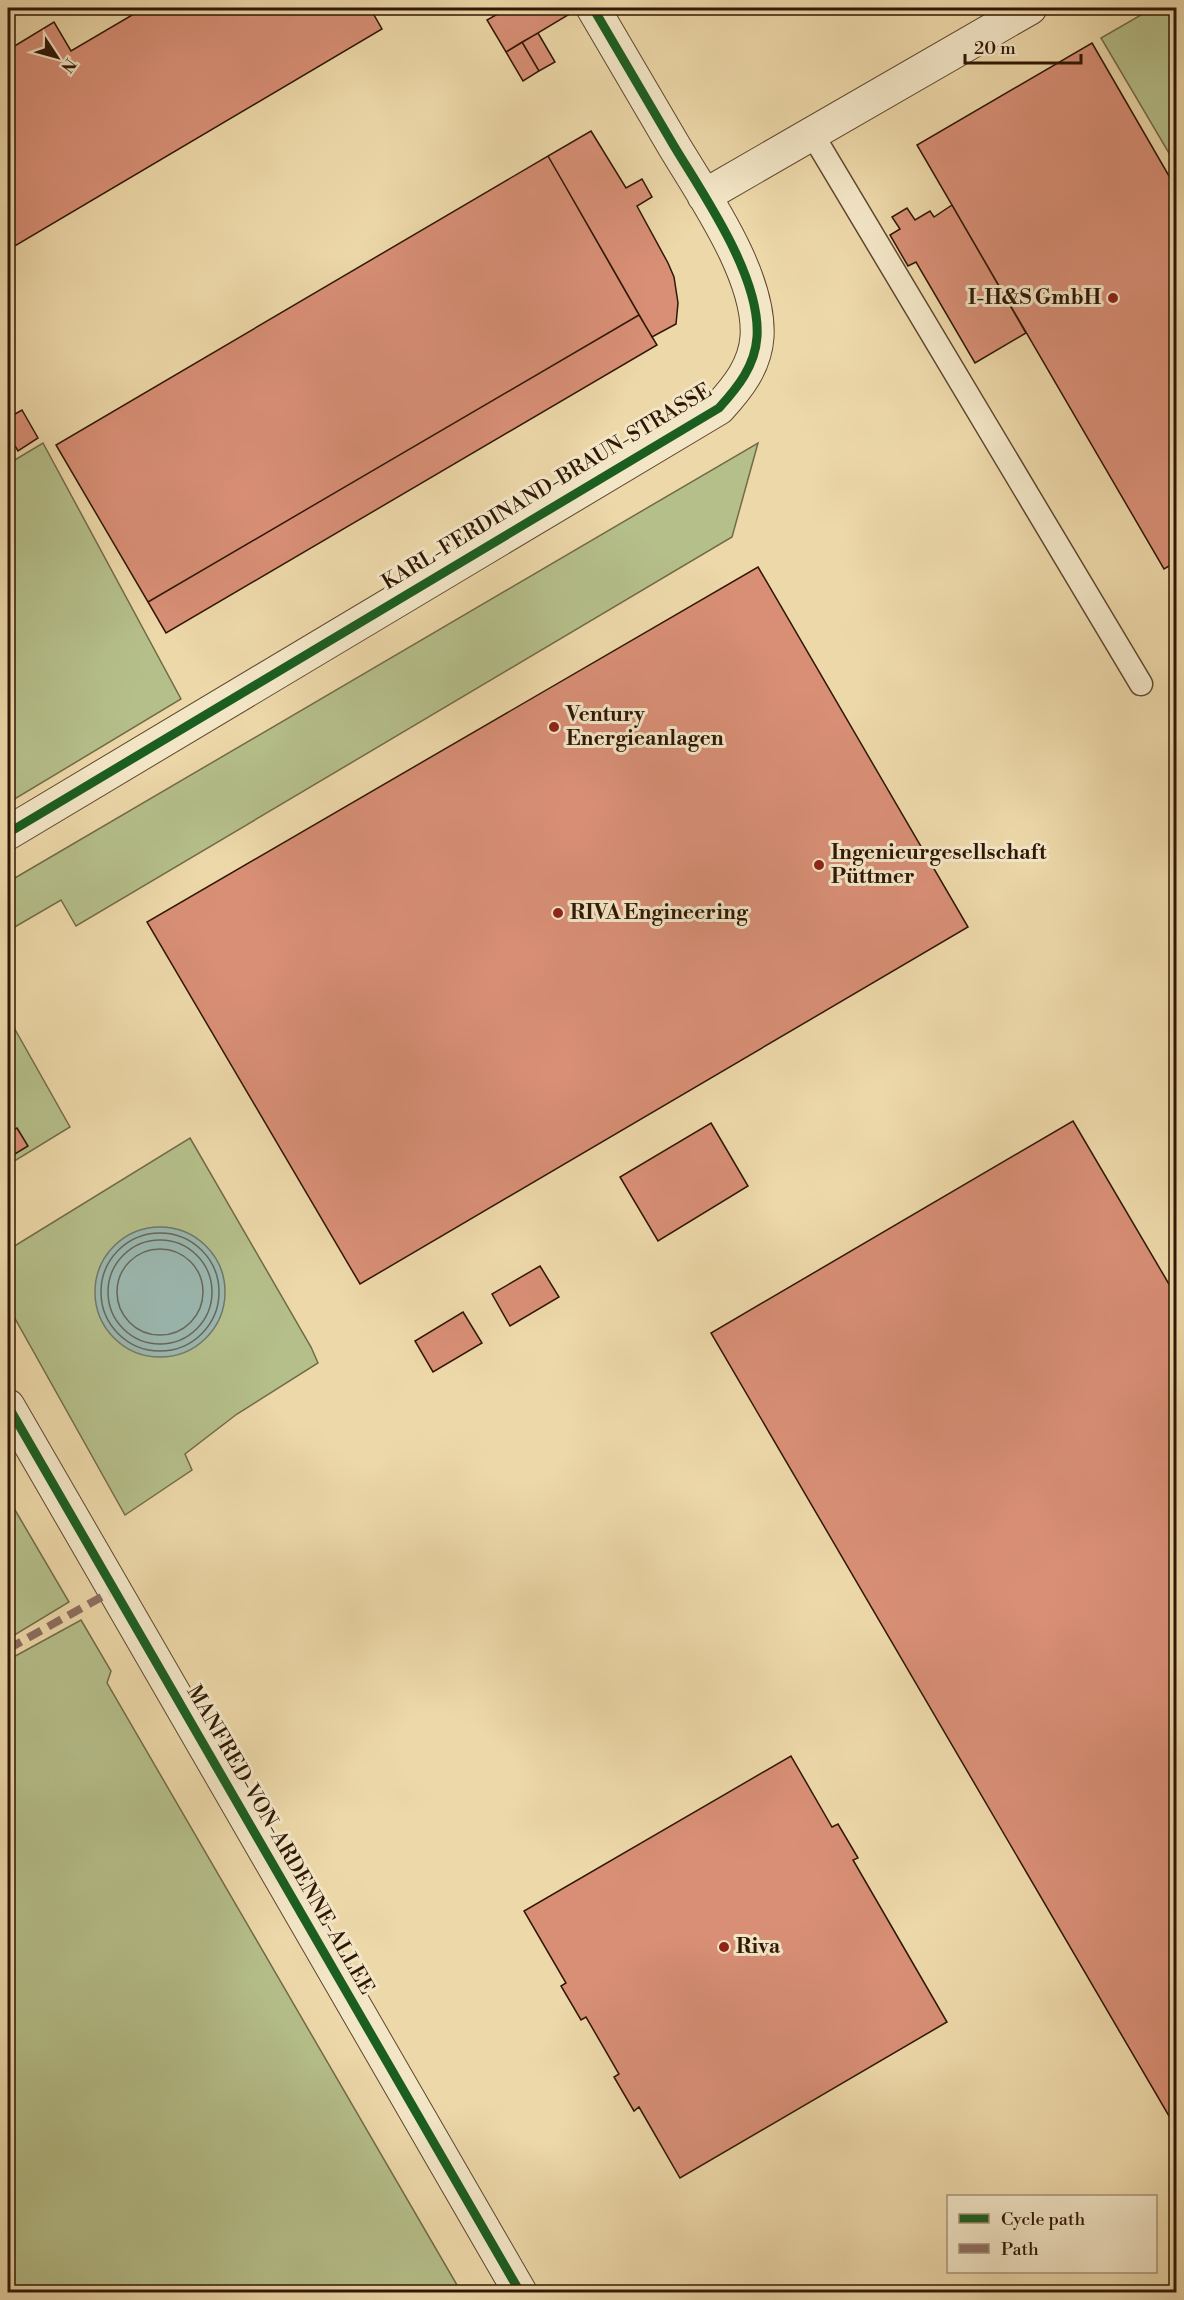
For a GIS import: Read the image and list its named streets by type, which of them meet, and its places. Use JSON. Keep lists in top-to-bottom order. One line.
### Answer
{"streets":{"street":["KARL-FERDINAND-BRAUN-STRASSE","MANFRED-VON-ARDENNE-ALLEE"]},"places":["I-H&S GmbH","Ventury Energieanlagen","Ingenieurgesellschaft Püttmer","RIVA Engineering","Riva"],"legend":["Cycle path","Path"],"scale_bar":"20 m","north":"bottom right"}
